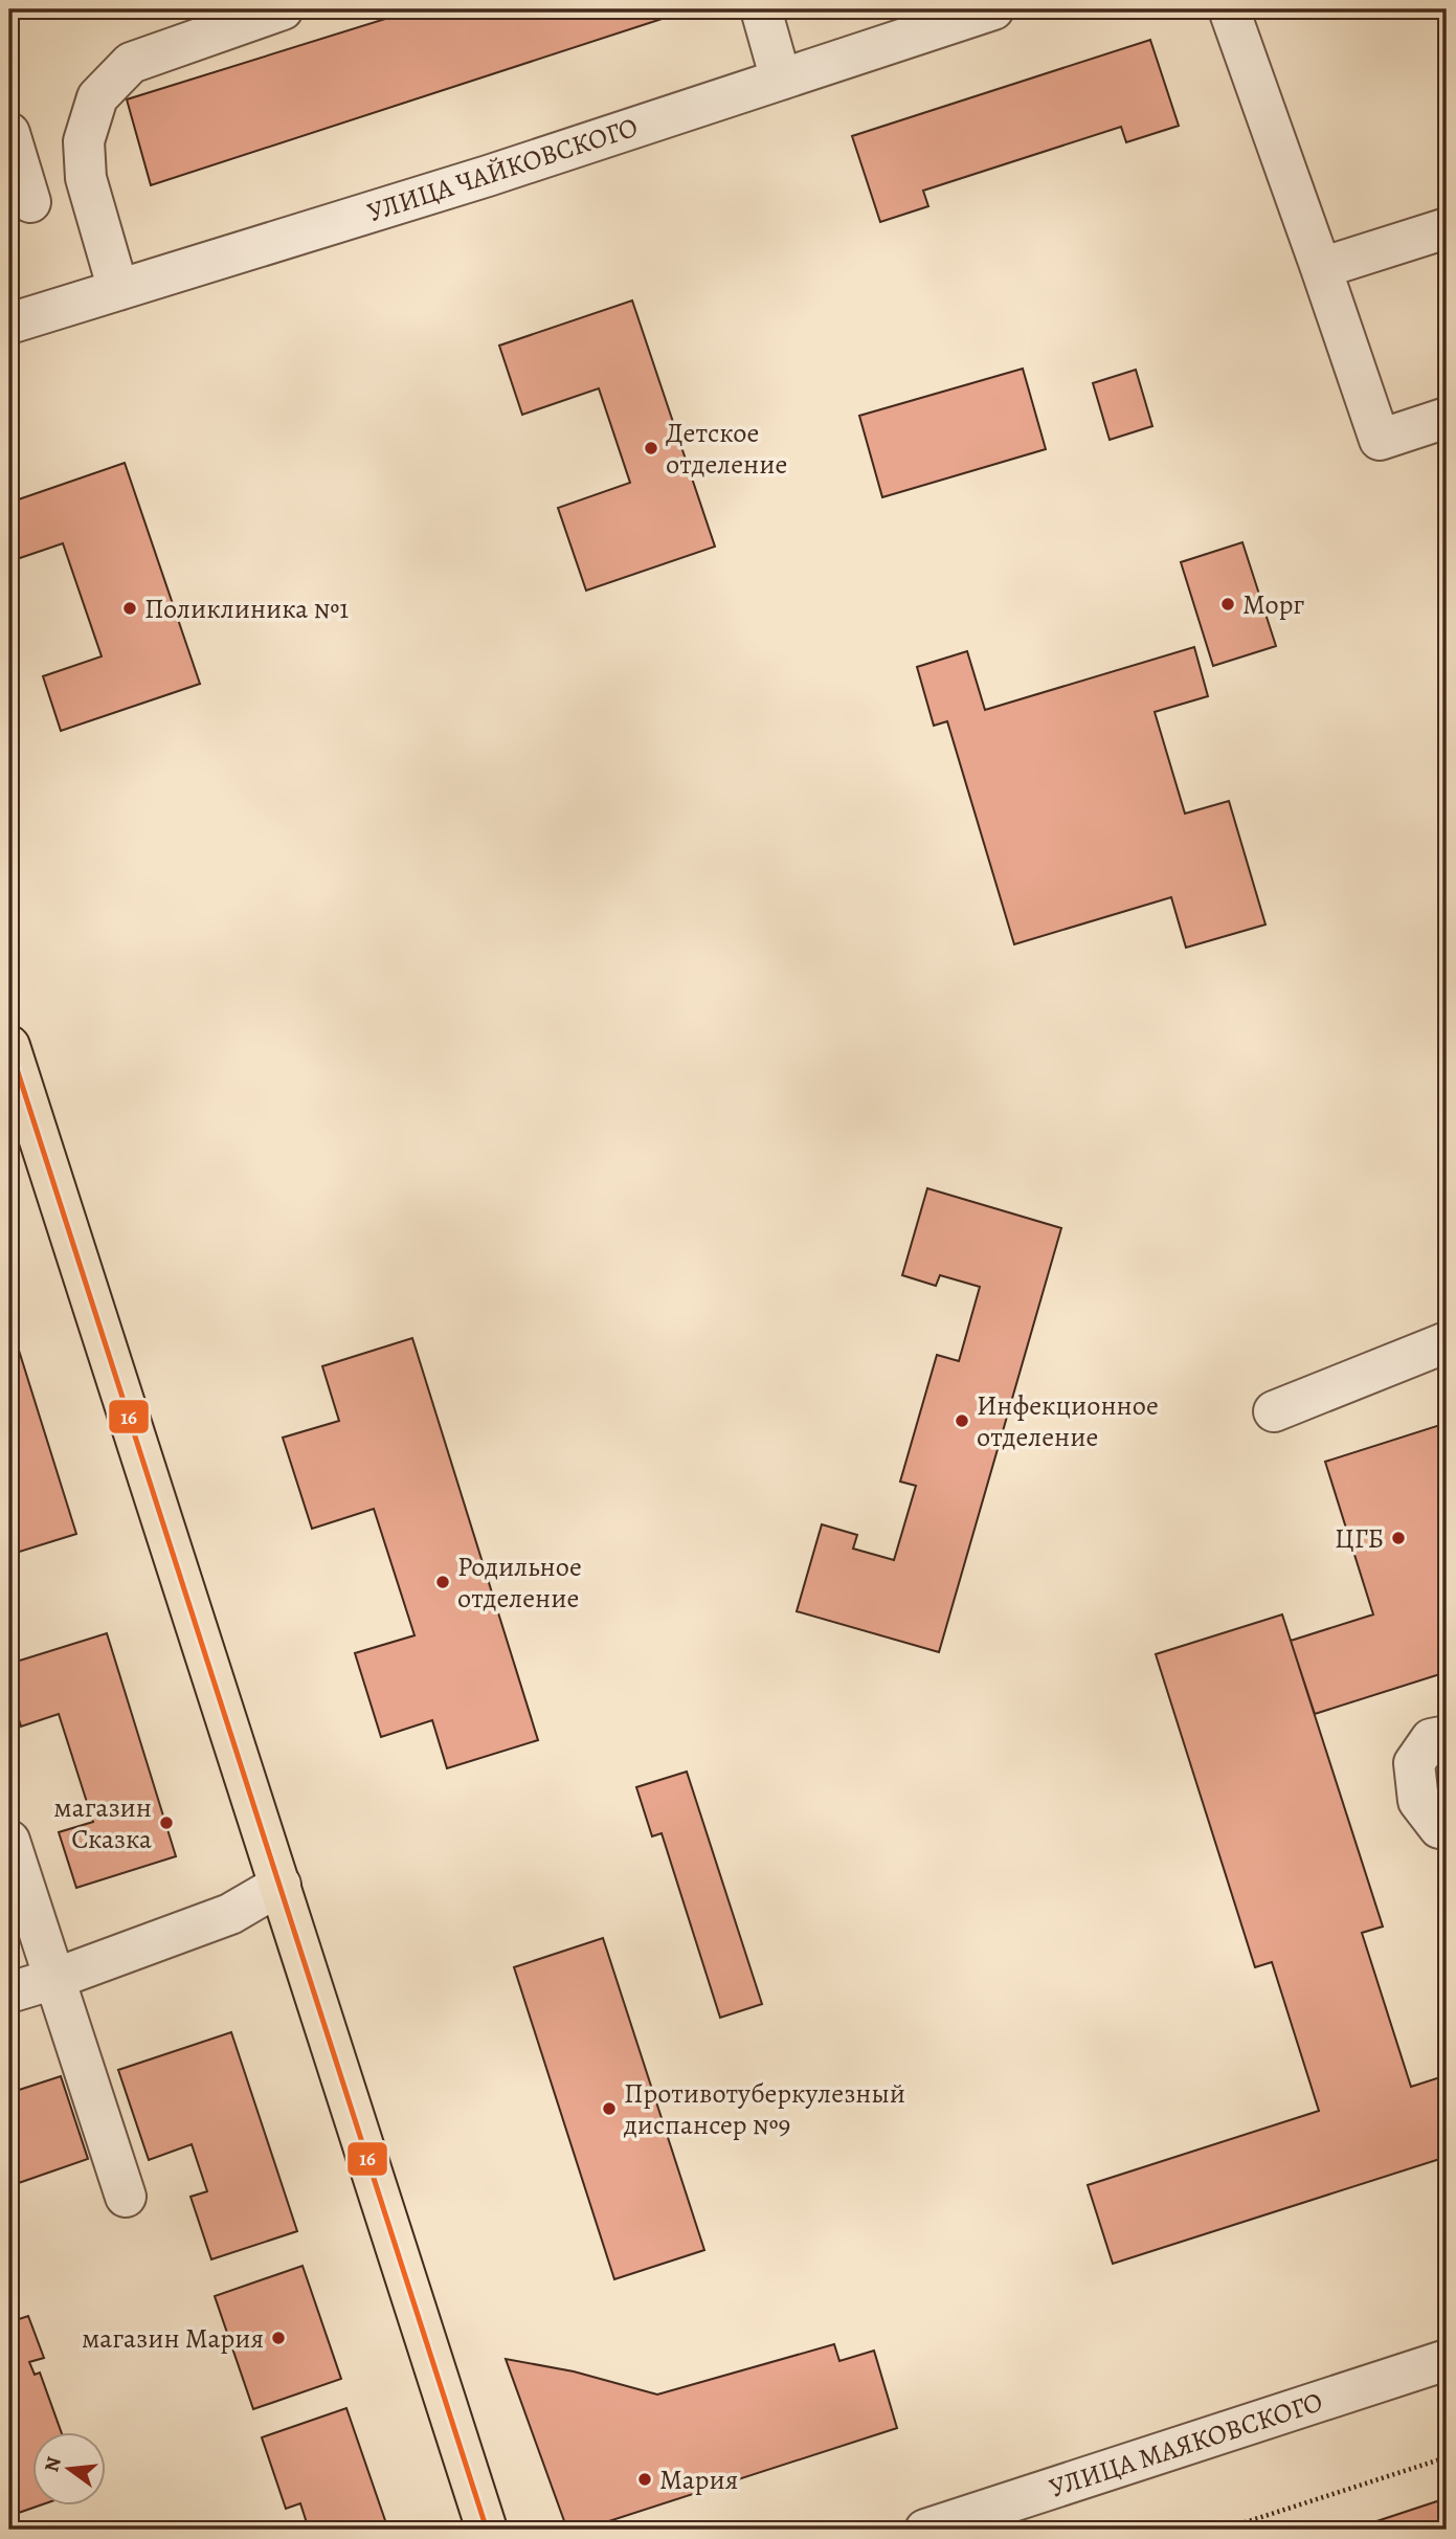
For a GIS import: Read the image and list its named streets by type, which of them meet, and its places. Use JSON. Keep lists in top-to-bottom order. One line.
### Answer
{"streets":{"street":["УЛИЦА ЧАЙКОВСКОГО","УЛИЦА МАЯКОВСКОГО"]},"places":["Детское отделение","Морг","Поликлиника №1","Инфекционное отделение","ЦГБ","Родильное отделение","магазин Сказка","Противотуберкулезный диспансер №9","магазин Мария","Мария"],"lines":["transit line 16"],"north":"left"}
